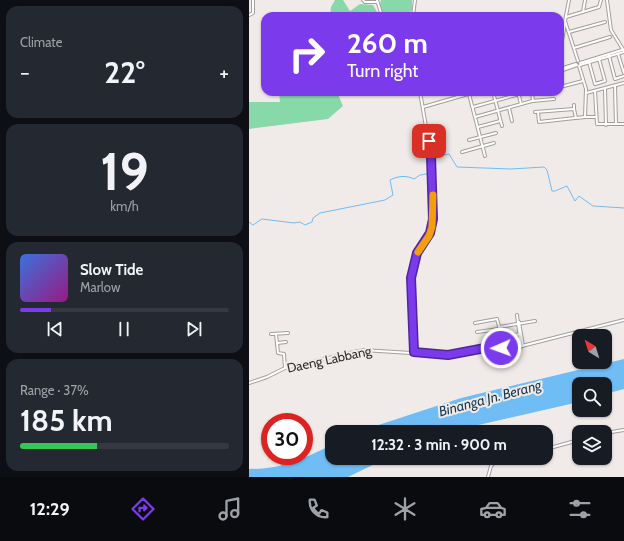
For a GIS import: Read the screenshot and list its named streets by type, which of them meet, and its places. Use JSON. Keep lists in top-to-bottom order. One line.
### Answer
{"streets":{"street":["Daeng Labbang"]},"water":["Binanga Jn. Berang"],"north":"top left","page":{"tile":["Climate",["19","km/h"],["Range · 37%","185 km"]],"turn":["260 m","Turn right"],"heat":["−","22°","+"],"song":["Slow Tide","Marlow"],"limit":"30","trip":"12:32 · 3 min · 900 m","tabs":"12:29"}}
